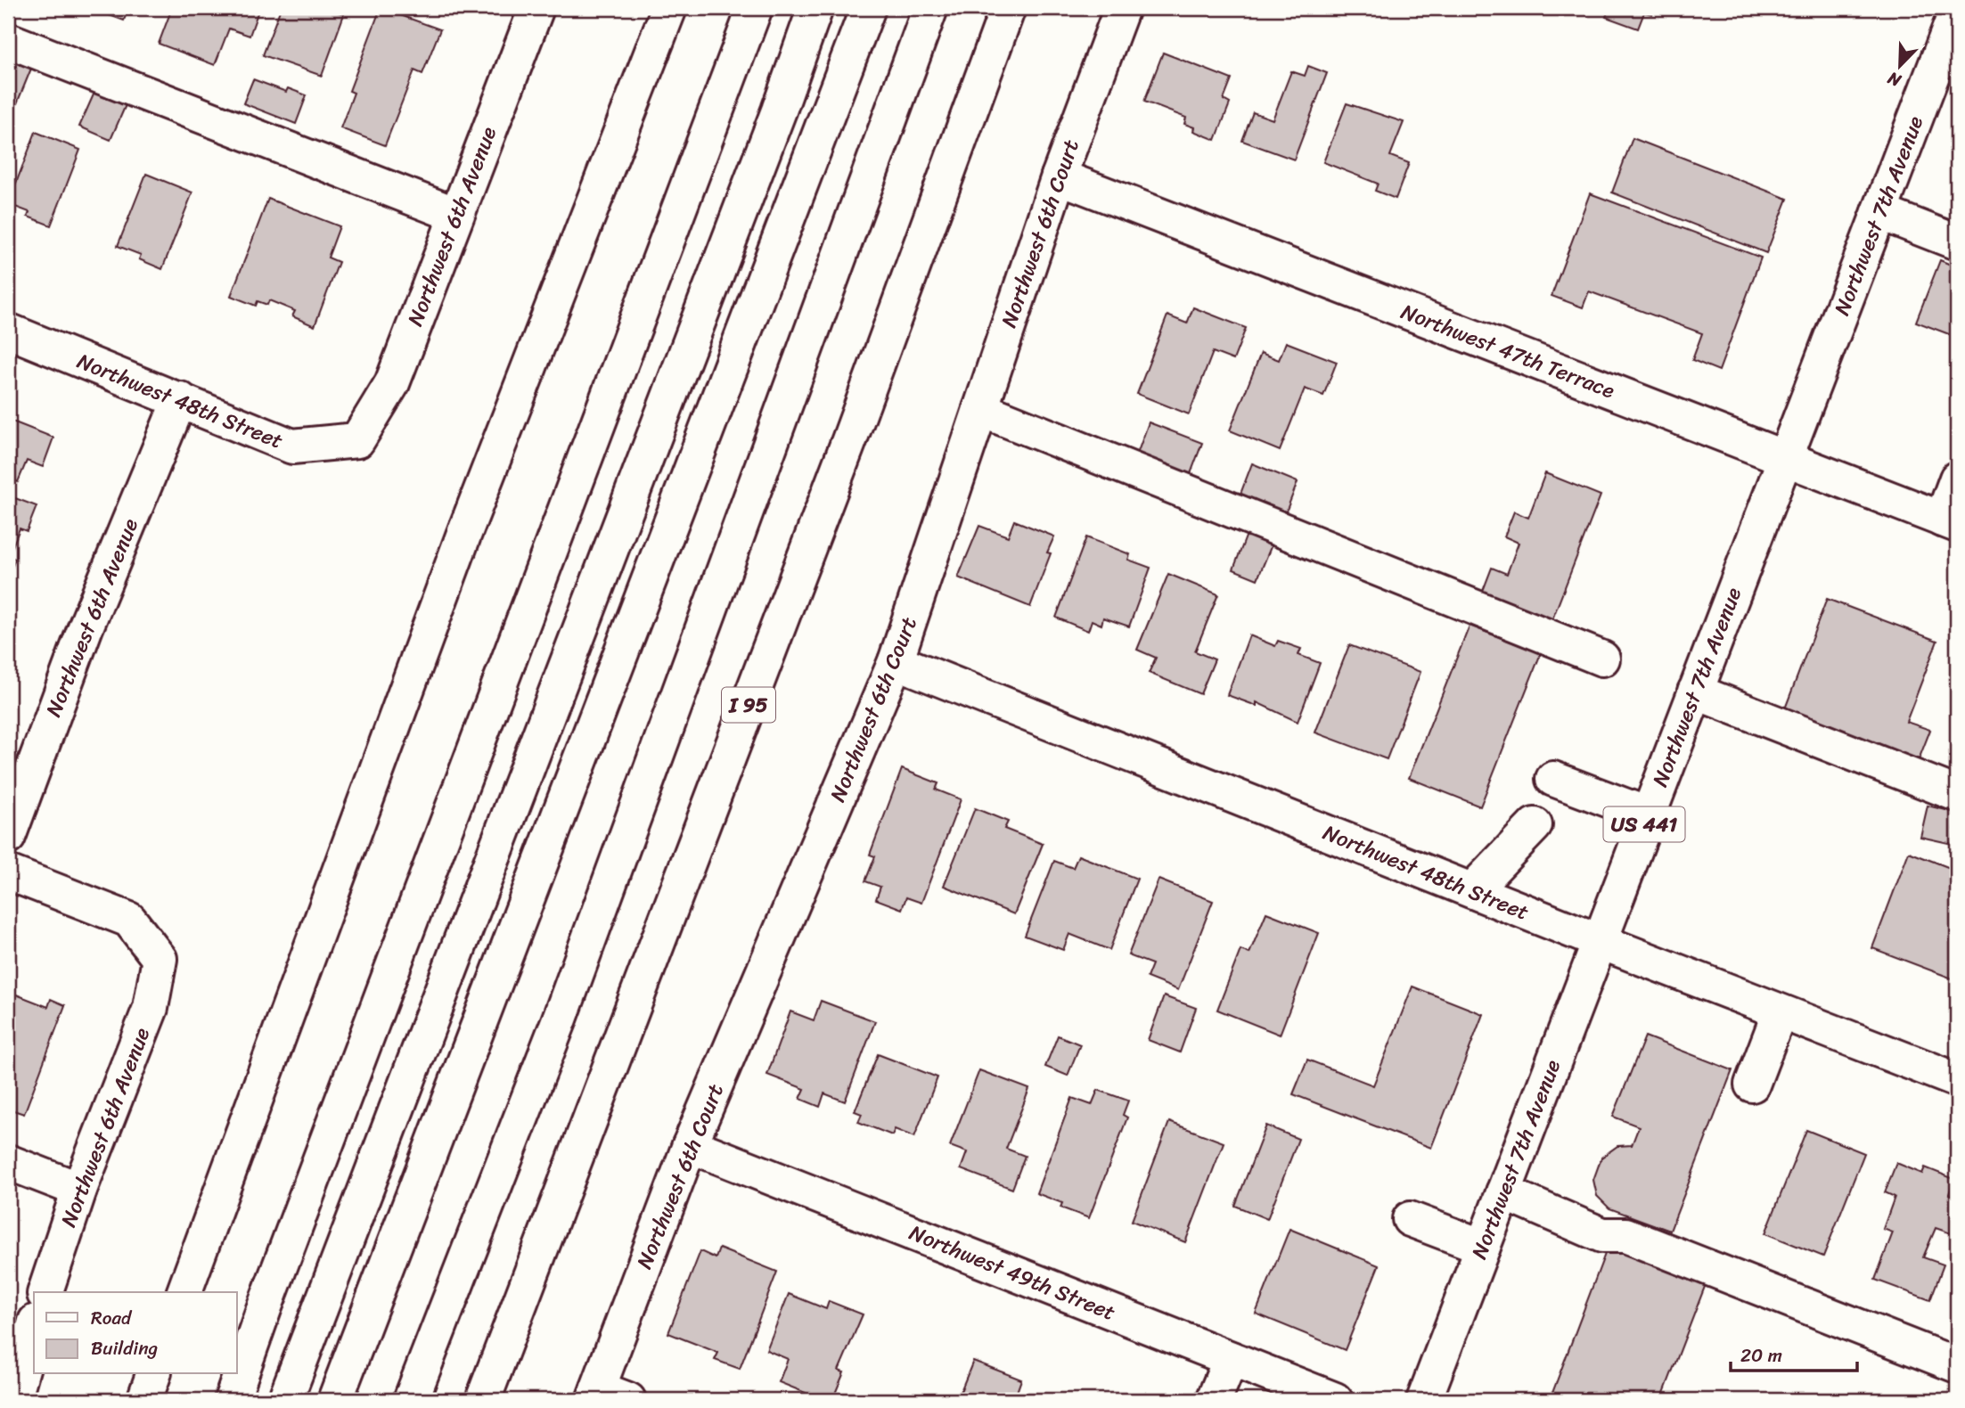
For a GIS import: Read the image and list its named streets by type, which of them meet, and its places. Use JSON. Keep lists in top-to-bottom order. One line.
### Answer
{"streets":{"main road":["Northwest 7th Avenue","Northwest 6th Avenue","Northwest 6th Court","Northwest 47th Terrace","Northwest 48th Street","I 95","US 441","Northwest 49th Street"]},"crossings":[["Northwest 7th Avenue","Northwest 47th Terrace"],["Northwest 7th Avenue","Northwest 48th Street"],["Northwest 6th Avenue","Northwest 48th Street"],["Northwest 6th Court","Northwest 47th Terrace"],["Northwest 6th Court","Northwest 48th Street"],["Northwest 6th Court","Northwest 49th Street"]],"legend":["Road","Building"],"scale_bar":"20 m","north":"bottom left"}
